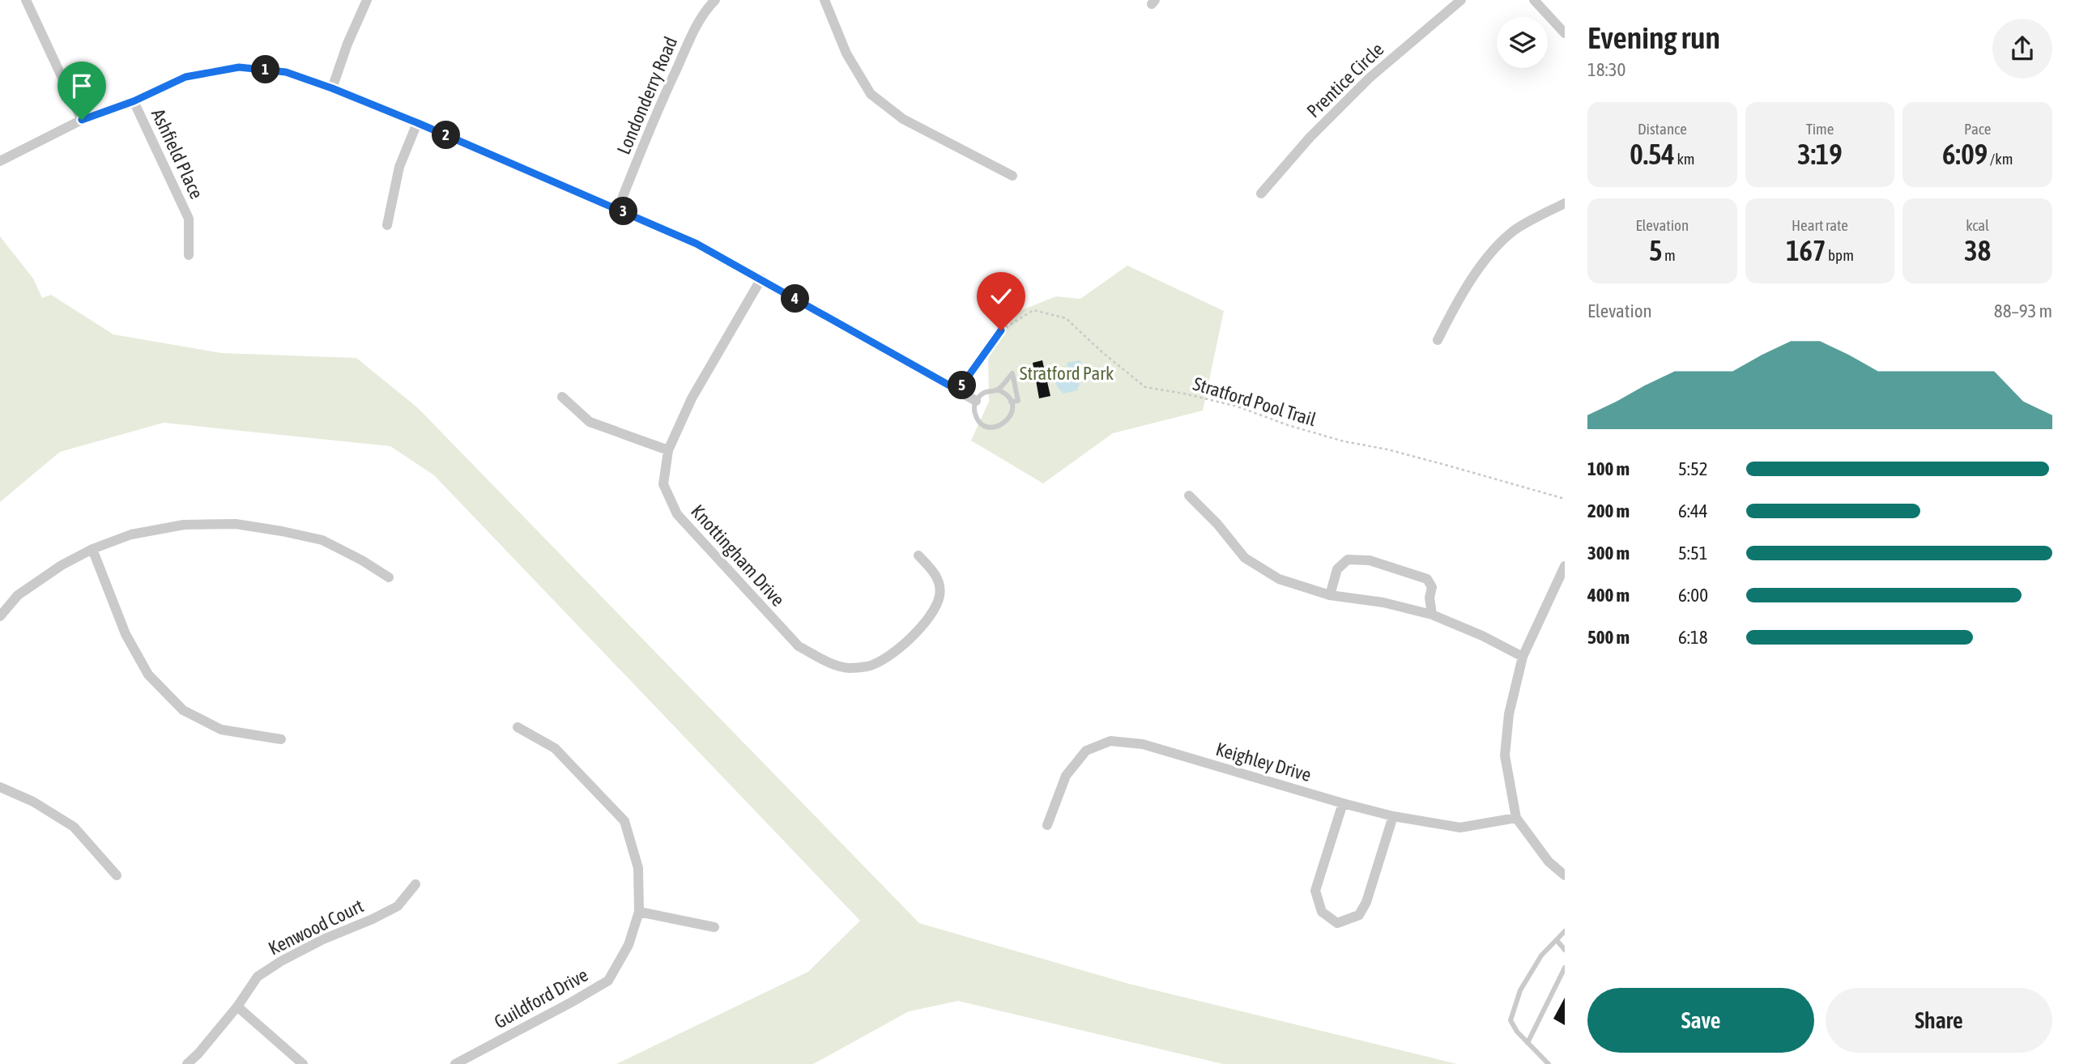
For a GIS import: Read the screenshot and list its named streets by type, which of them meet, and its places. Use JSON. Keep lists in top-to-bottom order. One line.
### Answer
{"streets":{"street":["Prentice Circle","Londonderry Road","Ashfield Place","Knottingham Drive","Keighley Drive","Kenwood Court","Guildford Drive"],"path":["Stratford Pool Trail"]},"parks":["Stratford Park"],"page":{"heading":["Evening run","18:30"],"pins":["1","2","3","4","5"],"stats":[["Distance","0.54 km"],["Time","3:19"],["Pace","6:09 /km"],["Elevation","5 m"],["Heart rate","167 bpm"],["kcal","38"]],"chart":["Elevation","88–93 m"],"list":[{"name":"100 m","note":"5:52"},{"name":"200 m","note":"6:44"},{"name":"300 m","note":"5:51"},{"name":"400 m","note":"6:00"},{"name":"500 m","note":"6:18"}],"buttons":["Save","Share"]}}
